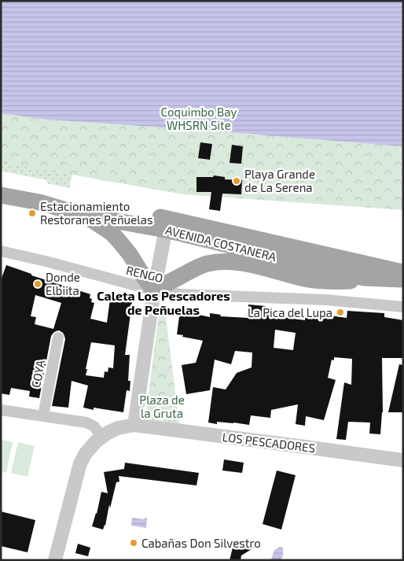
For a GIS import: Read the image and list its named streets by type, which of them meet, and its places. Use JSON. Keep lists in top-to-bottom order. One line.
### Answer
{"streets":{"main road":["AVENIDA COSTANERA"],"street":["RENGO","COYA","LOS PESCADORES"]},"districts":["Caleta Los Pescadores de Peñuelas"],"parks":["Coquimbo Bay WHSRN Site","Plaza de la Gruta"],"places":["Playa Grande de La Serena","Estacionamiento Restoranes Peñuelas","Donde Elbiita","La Pica del Lupa","Cabañas Don Silvestro"]}
